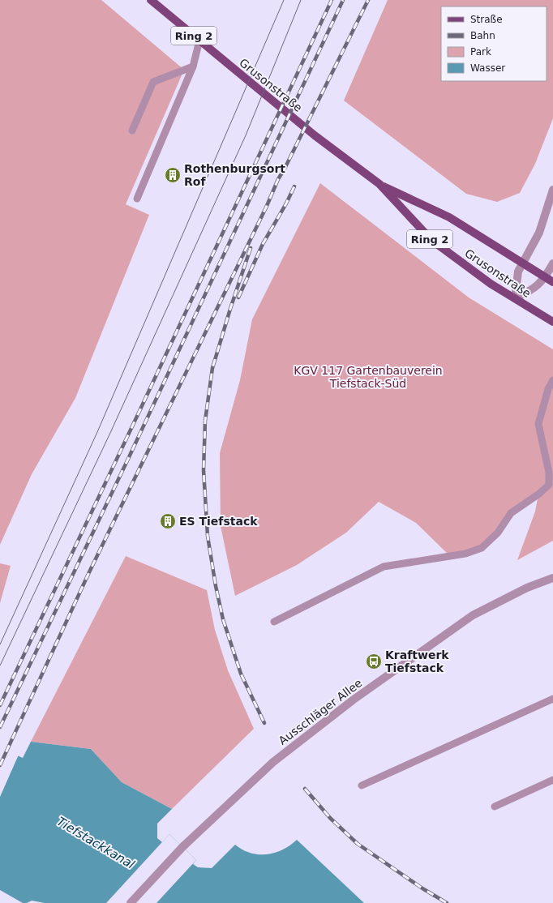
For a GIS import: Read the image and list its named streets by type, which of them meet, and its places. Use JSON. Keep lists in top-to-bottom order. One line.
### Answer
{"streets":{"main road":["Ring 2","Grusonstraße"],"street":["Ausschläger Allee"]},"water":["Tiefstackkanal"],"parks":["KGV 117 Gartenbauverein Tiefstack-Süd"],"places":{"building":["Rothenburgsort Rof","ES Tiefstack"],"bus stop":["Kraftwerk Tiefstack"]},"legend":["Straße","Bahn","Park","Wasser"]}
